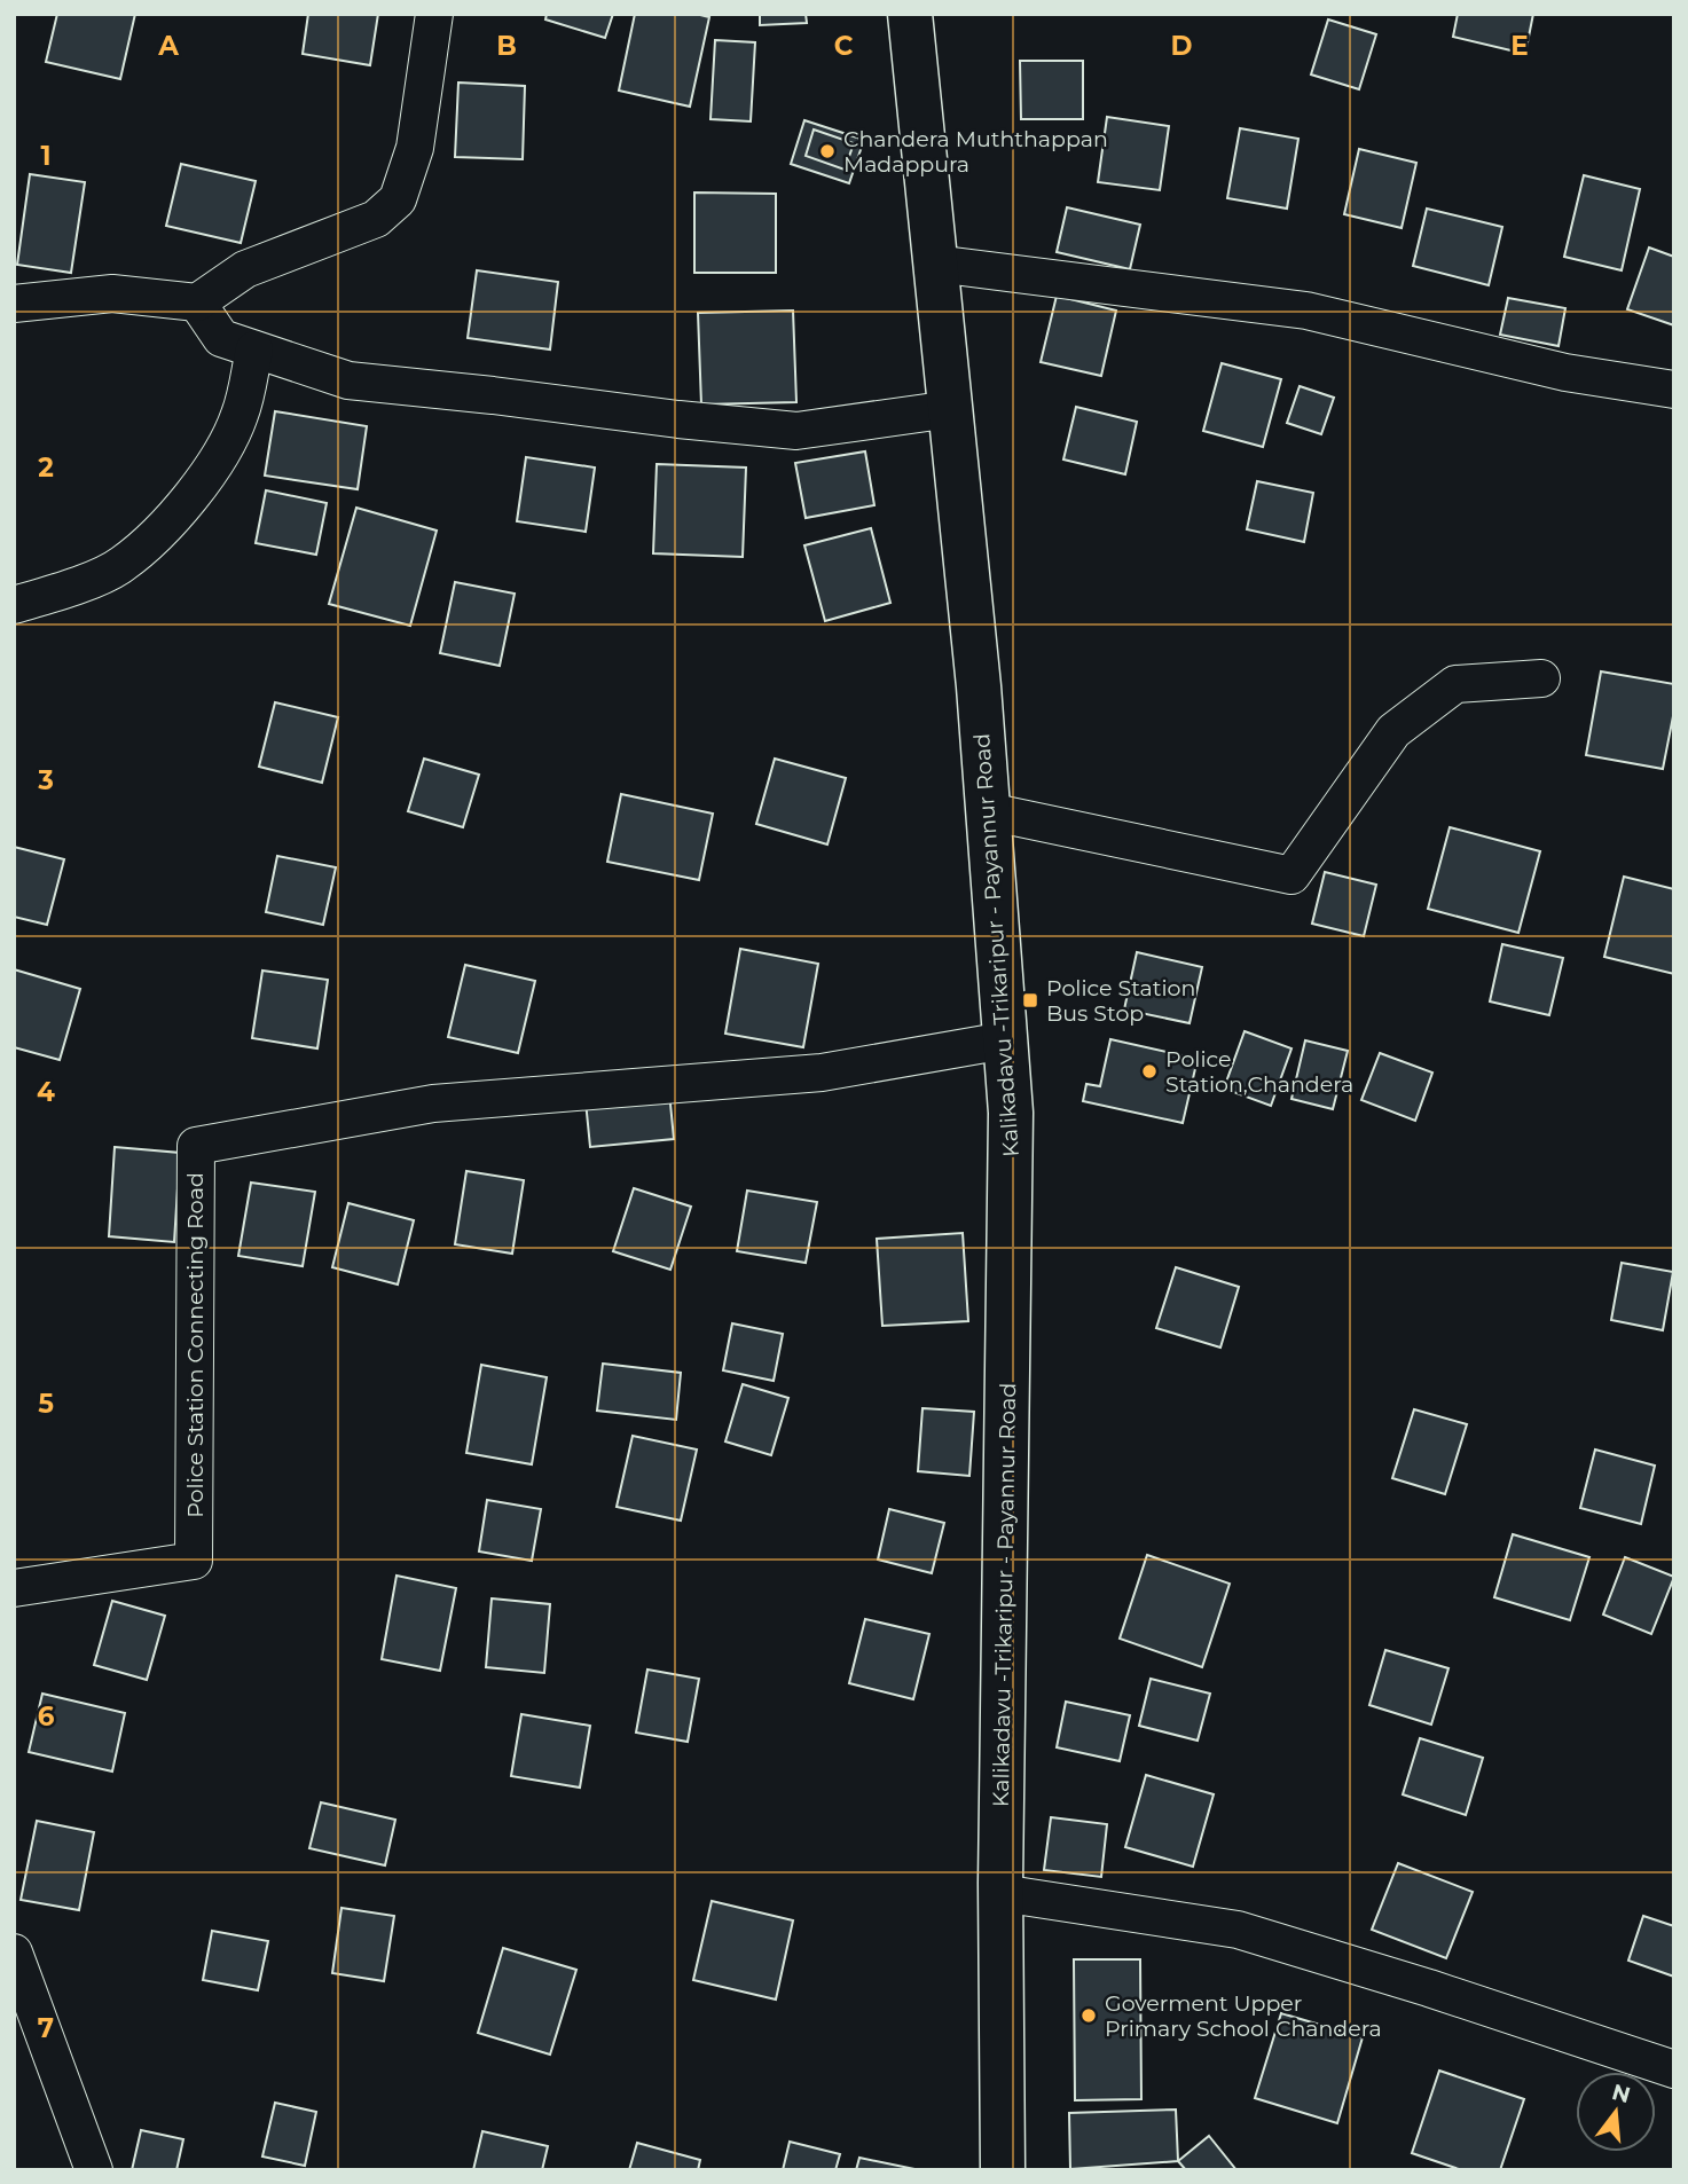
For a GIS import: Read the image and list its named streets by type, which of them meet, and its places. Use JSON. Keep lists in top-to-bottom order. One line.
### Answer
{"streets":{"main road":["Kalikadavu -Trikaripur - Payannur Road"],"street":["Police Station Connecting Road"]},"crossings":[["Kalikadavu -Trikaripur - Payannur Road","Police Station Connecting Road"]],"places":{"other":["Chandera Muththappan Madappura","Police Station,Chandera","Goverment Upper Primary School Chandera"],"transit":["Police Station Bus Stop"]},"north":"top","grid":{"columns":["A","B","C","D","E"],"rows":["1","2","3","4","5","6","7"]}}
